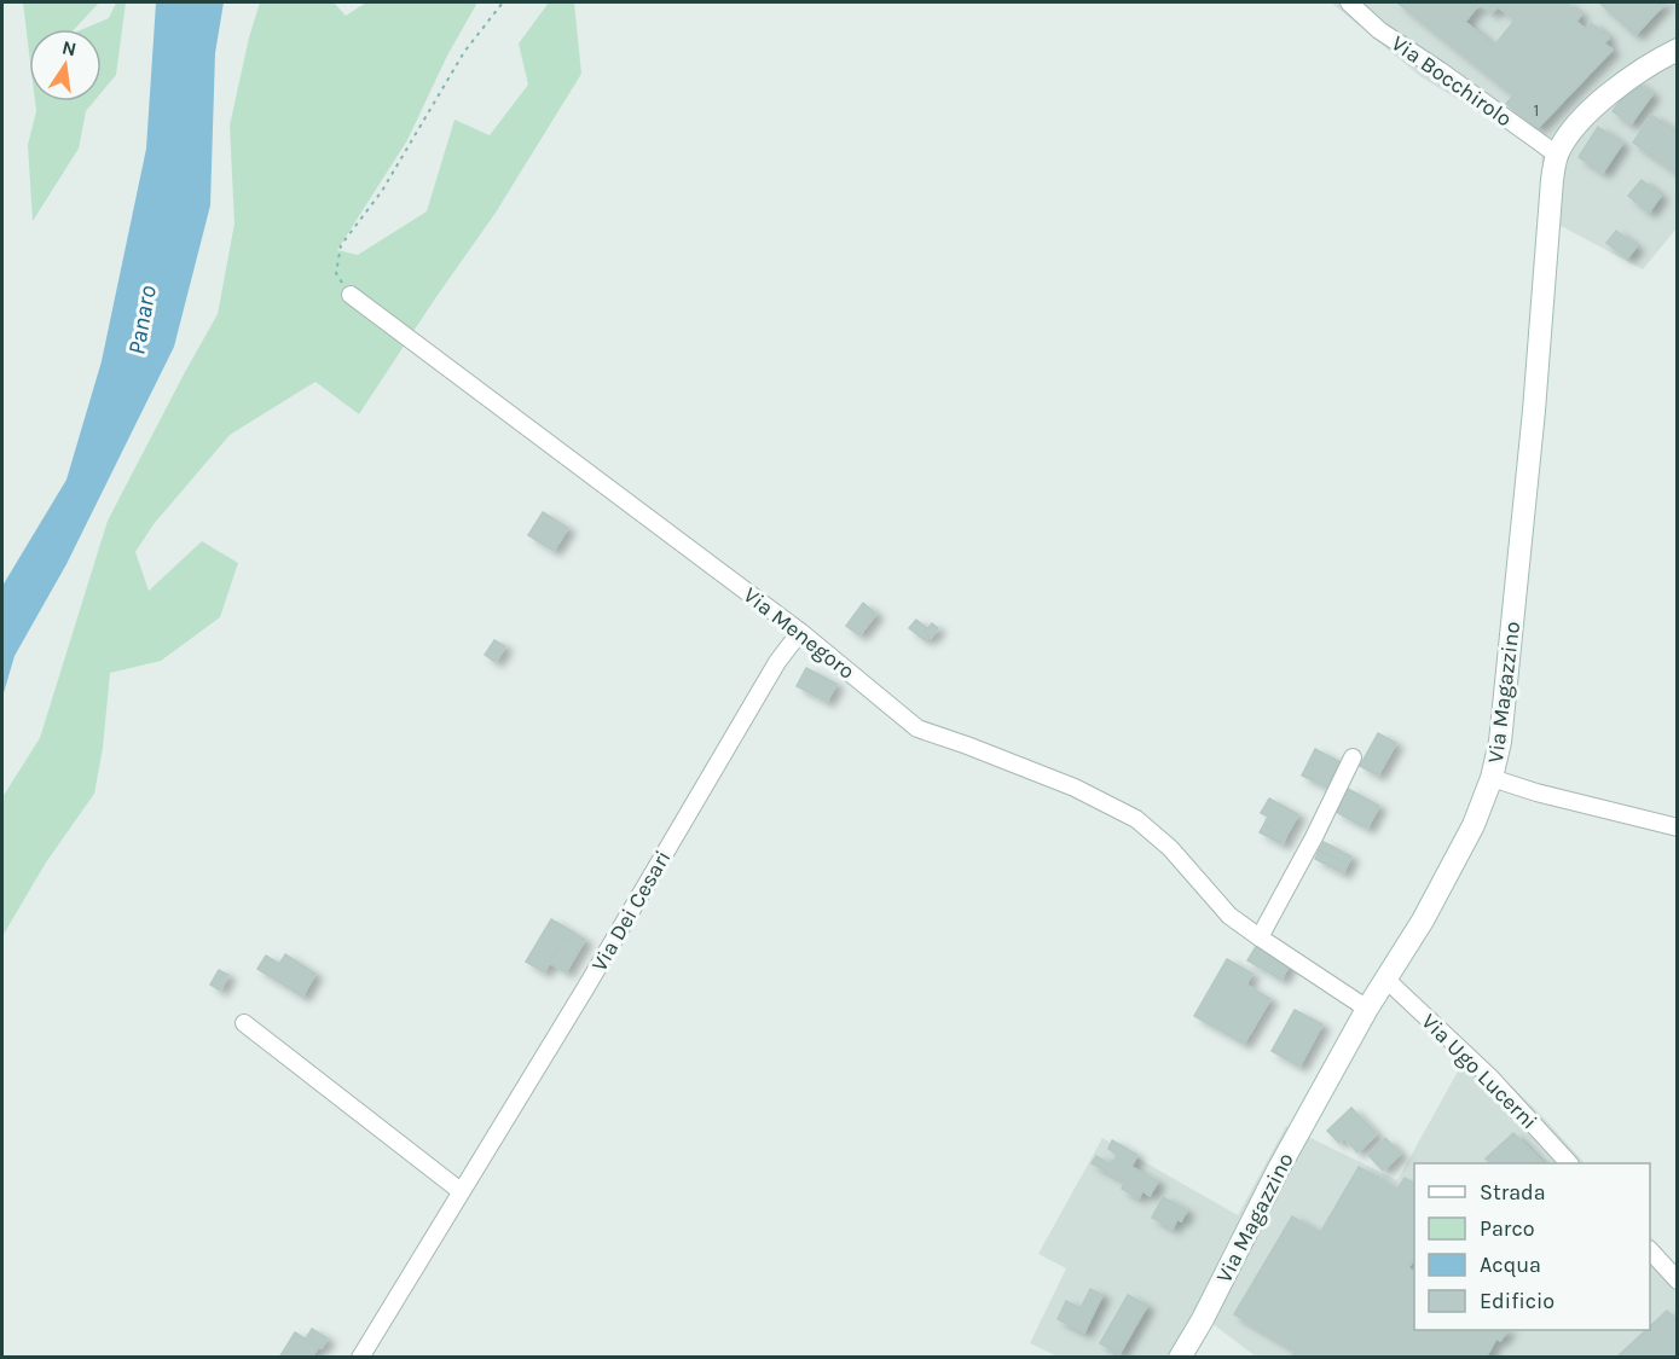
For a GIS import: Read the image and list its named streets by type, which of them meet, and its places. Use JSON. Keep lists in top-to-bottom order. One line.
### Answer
{"streets":{"main road":["Via Magazzino"],"street":["Via Bocchirolo","Via Menegoro","Via Dei Cesari","Via Ugo Lucerni"]},"crossings":[["Via Bocchirolo","Via Magazzino"],["Via Menegoro","Via Magazzino"],["Via Menegoro","Via Dei Cesari"],["Via Magazzino","Via Ugo Lucerni"]],"water":["Panaro"],"house_numbers":["1"],"legend":["Strada","Parco","Acqua","Edificio"],"north":"top"}
